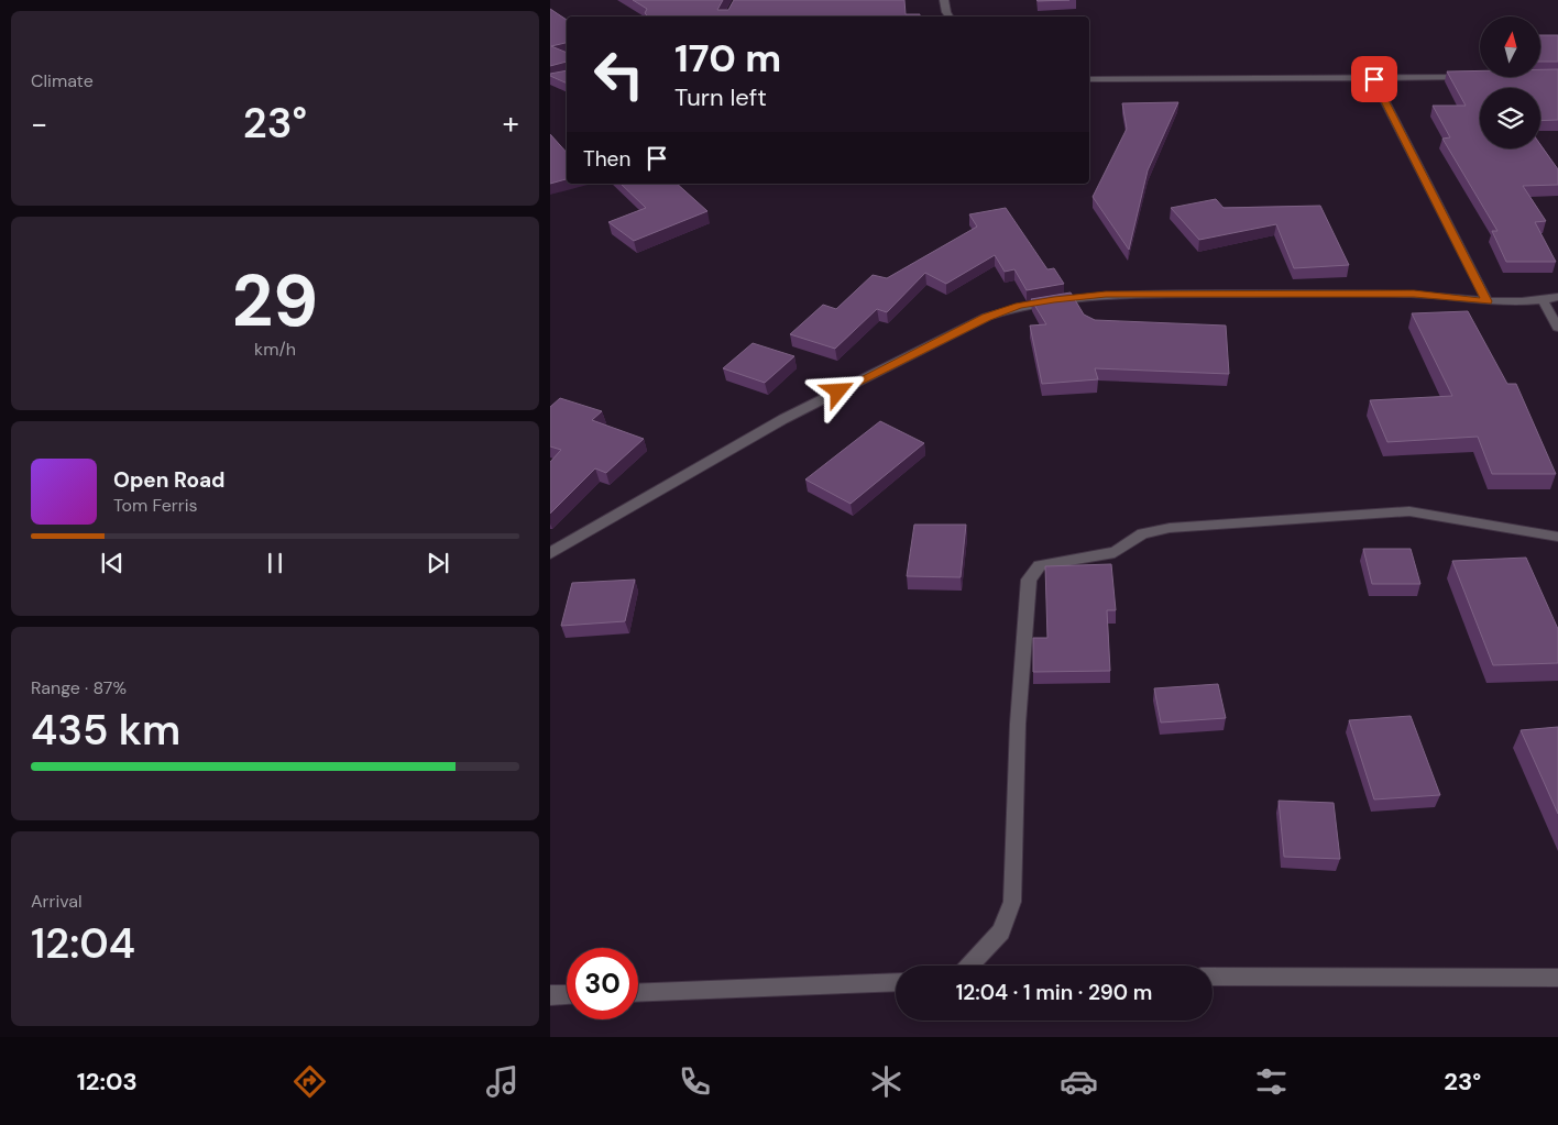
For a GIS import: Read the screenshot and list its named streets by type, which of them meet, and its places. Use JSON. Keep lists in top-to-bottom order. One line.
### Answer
{"north":"top","page":{"tile":["Climate",["29","km/h"],["Range · 87%","435 km"],["Arrival","12:04"]],"turn":["170 m","Turn left"],"heat":["−","23°","+"],"then":"Then","song":["Open Road","Tom Ferris"],"limit":"30","trip":"12:04 · 1 min · 290 m","tabs":["12:03","23°"]}}
